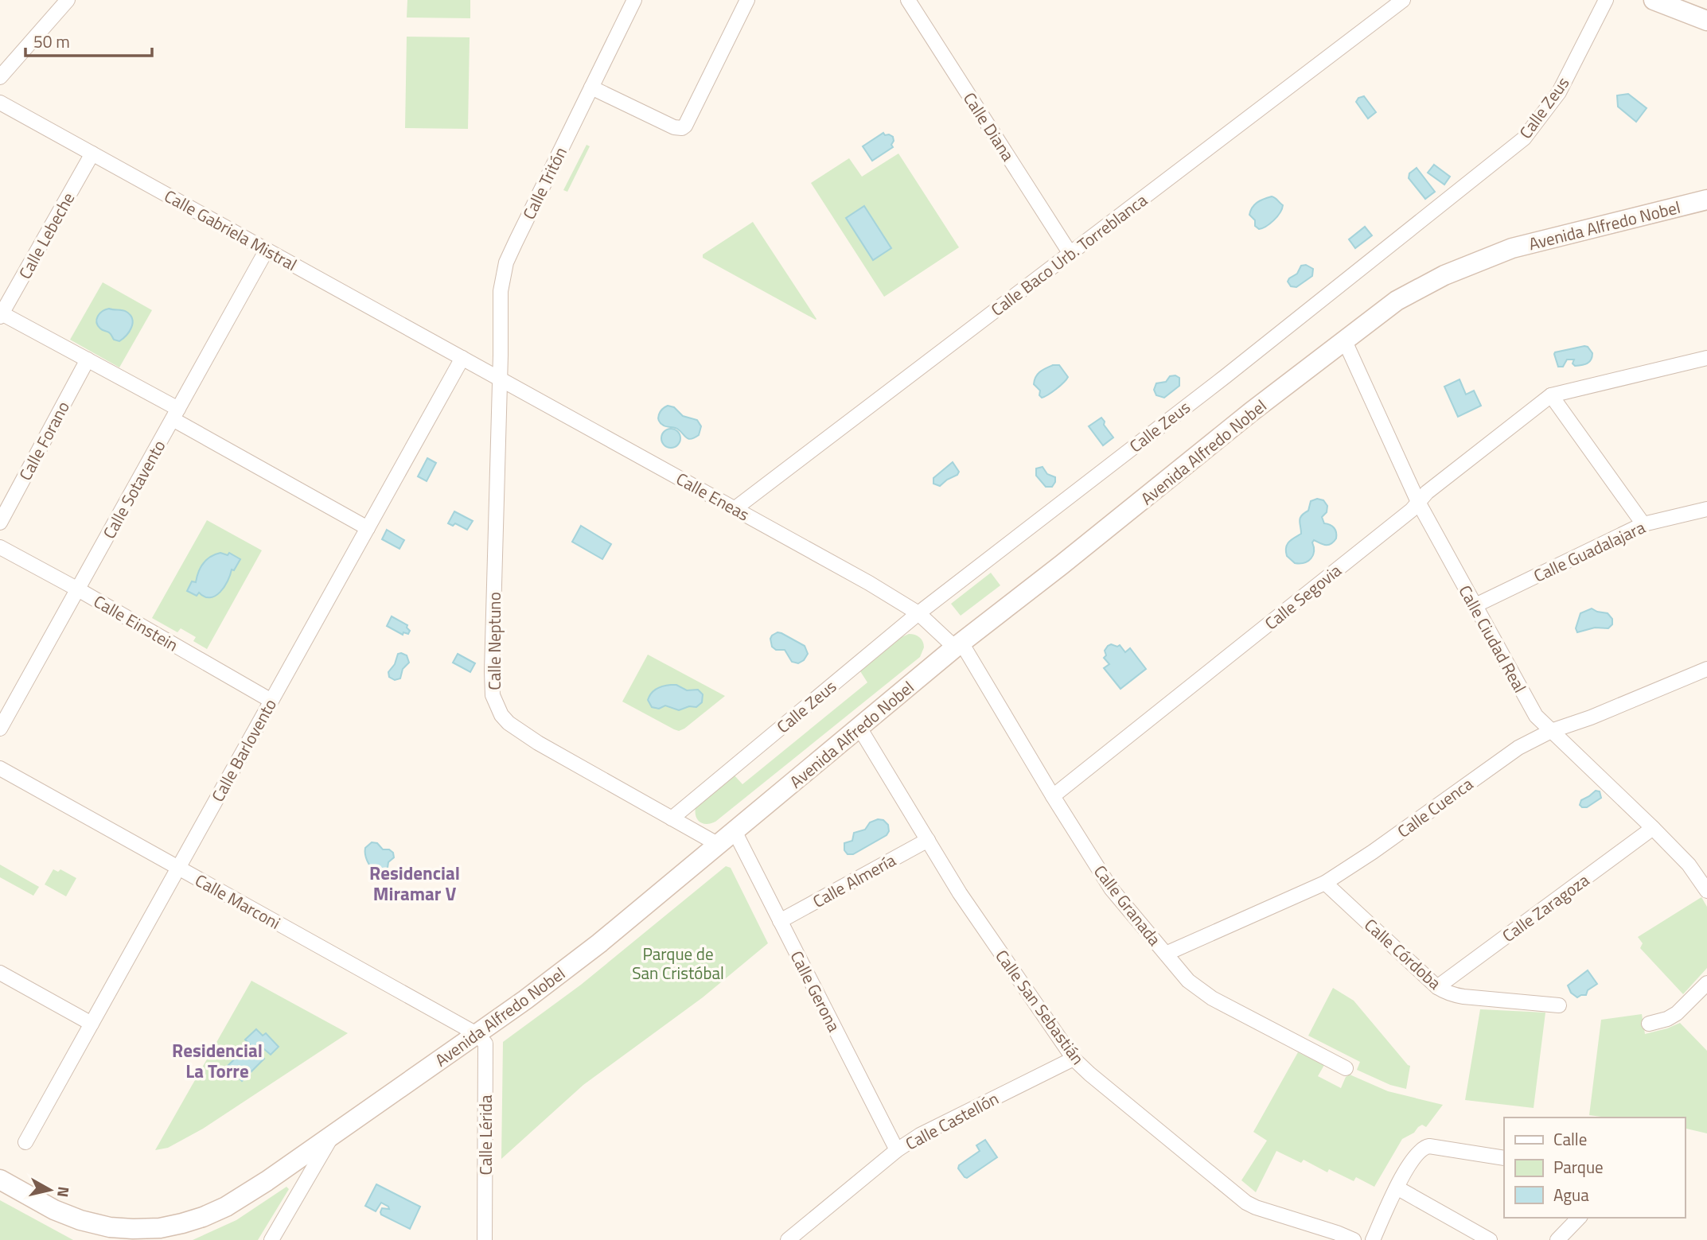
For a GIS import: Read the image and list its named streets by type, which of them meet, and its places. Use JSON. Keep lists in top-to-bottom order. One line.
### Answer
{"streets":{"main road":["Avenida Alfredo Nobel"],"street":["Calle Zeus","Calle Diana","Calle Tritón","Calle Gabriela Mistral","Calle Lebeche","Calle Baco Urb. Torreblanca","Calle Forano","Calle Sotavento","Calle Eneas","Calle Guadalajara","Calle Segovia","Calle Einstein","Calle Ciudad Real","Calle Neptuno","Calle Barlovento","Calle Cuenca","Calle Almería","Calle Marconi","Calle Granada","Calle Zaragoza","Calle Córdoba","Calle Gerona","Calle San Sebastián","Calle Castellón","Calle Lérida"]},"crossings":[["Calle Zeus","Calle Eneas"],["Calle Zeus","Calle Neptuno"],["Calle Diana","Calle Baco Urb. Torreblanca"],["Calle Tritón","Calle Eneas"],["Calle Tritón","Calle Neptuno"],["Avenida Alfredo Nobel","Calle Eneas"],["Avenida Alfredo Nobel","Calle Ciudad Real"],["Avenida Alfredo Nobel","Calle Neptuno"],["Avenida Alfredo Nobel","Calle Marconi"],["Avenida Alfredo Nobel","Calle Granada"],["Avenida Alfredo Nobel","Calle Gerona"],["Avenida Alfredo Nobel","Calle San Sebastián"],["Avenida Alfredo Nobel","Calle Lérida"],["Calle Gabriela Mistral","Calle Lebeche"],["Calle Gabriela Mistral","Calle Sotavento"],["Calle Gabriela Mistral","Calle Eneas"],["Calle Gabriela Mistral","Calle Barlovento"],["Calle Baco Urb. Torreblanca","Calle Eneas"],["Calle Sotavento","Calle Einstein"],["Calle Eneas","Calle Neptuno"],["Calle Eneas","Calle Barlovento"],["Calle Eneas","Calle Granada"],["Calle Guadalajara","Calle Ciudad Real"],["Calle Segovia","Calle Ciudad Real"],["Calle Segovia","Calle Granada"],["Calle Einstein","Calle Barlovento"],["Calle Ciudad Real","Calle Cuenca"],["Calle Ciudad Real","Calle Zaragoza"],["Calle Barlovento","Calle Marconi"],["Calle Cuenca","Calle Granada"],["Calle Cuenca","Calle Córdoba"],["Calle Almería","Calle Gerona"],["Calle Almería","Calle San Sebastián"],["Calle Marconi","Calle Lérida"],["Calle Zaragoza","Calle Córdoba"],["Calle Gerona","Calle Castellón"],["Calle San Sebastián","Calle Castellón"]],"districts":["Residencial Miramar V","Residencial La Torre"],"parks":["Parque de San Cristóbal"],"legend":["Calle","Parque","Agua"],"scale_bar":"50 m","north":"right"}
